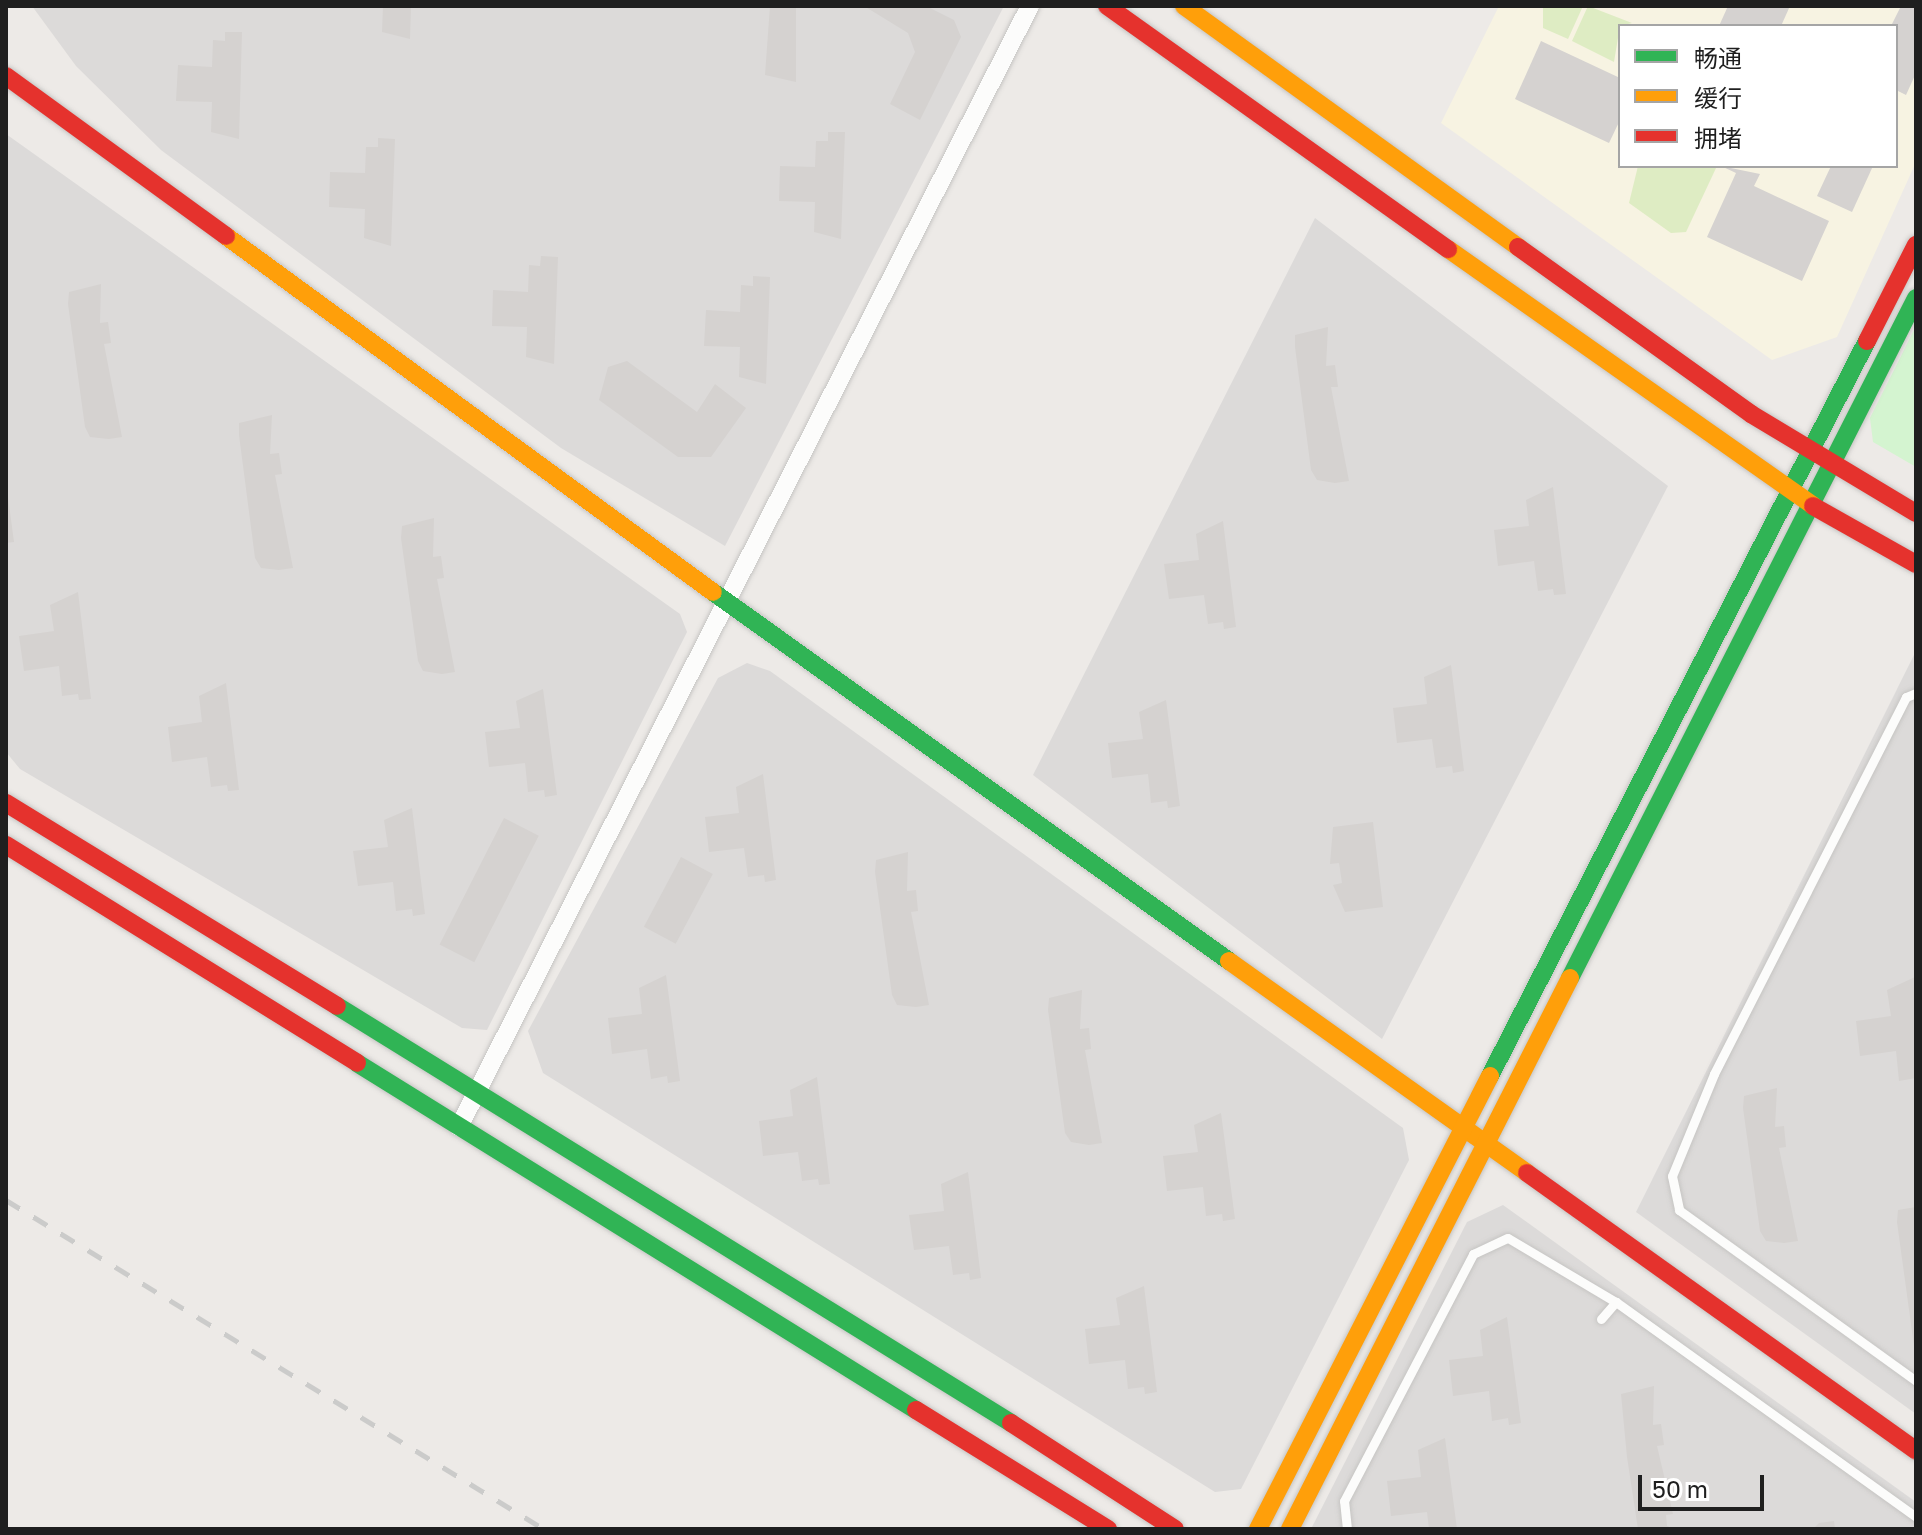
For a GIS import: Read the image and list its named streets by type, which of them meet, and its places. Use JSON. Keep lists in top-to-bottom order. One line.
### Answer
{"legend":["畅通","缓行","拥堵"],"scale_bar":"50 m"}
